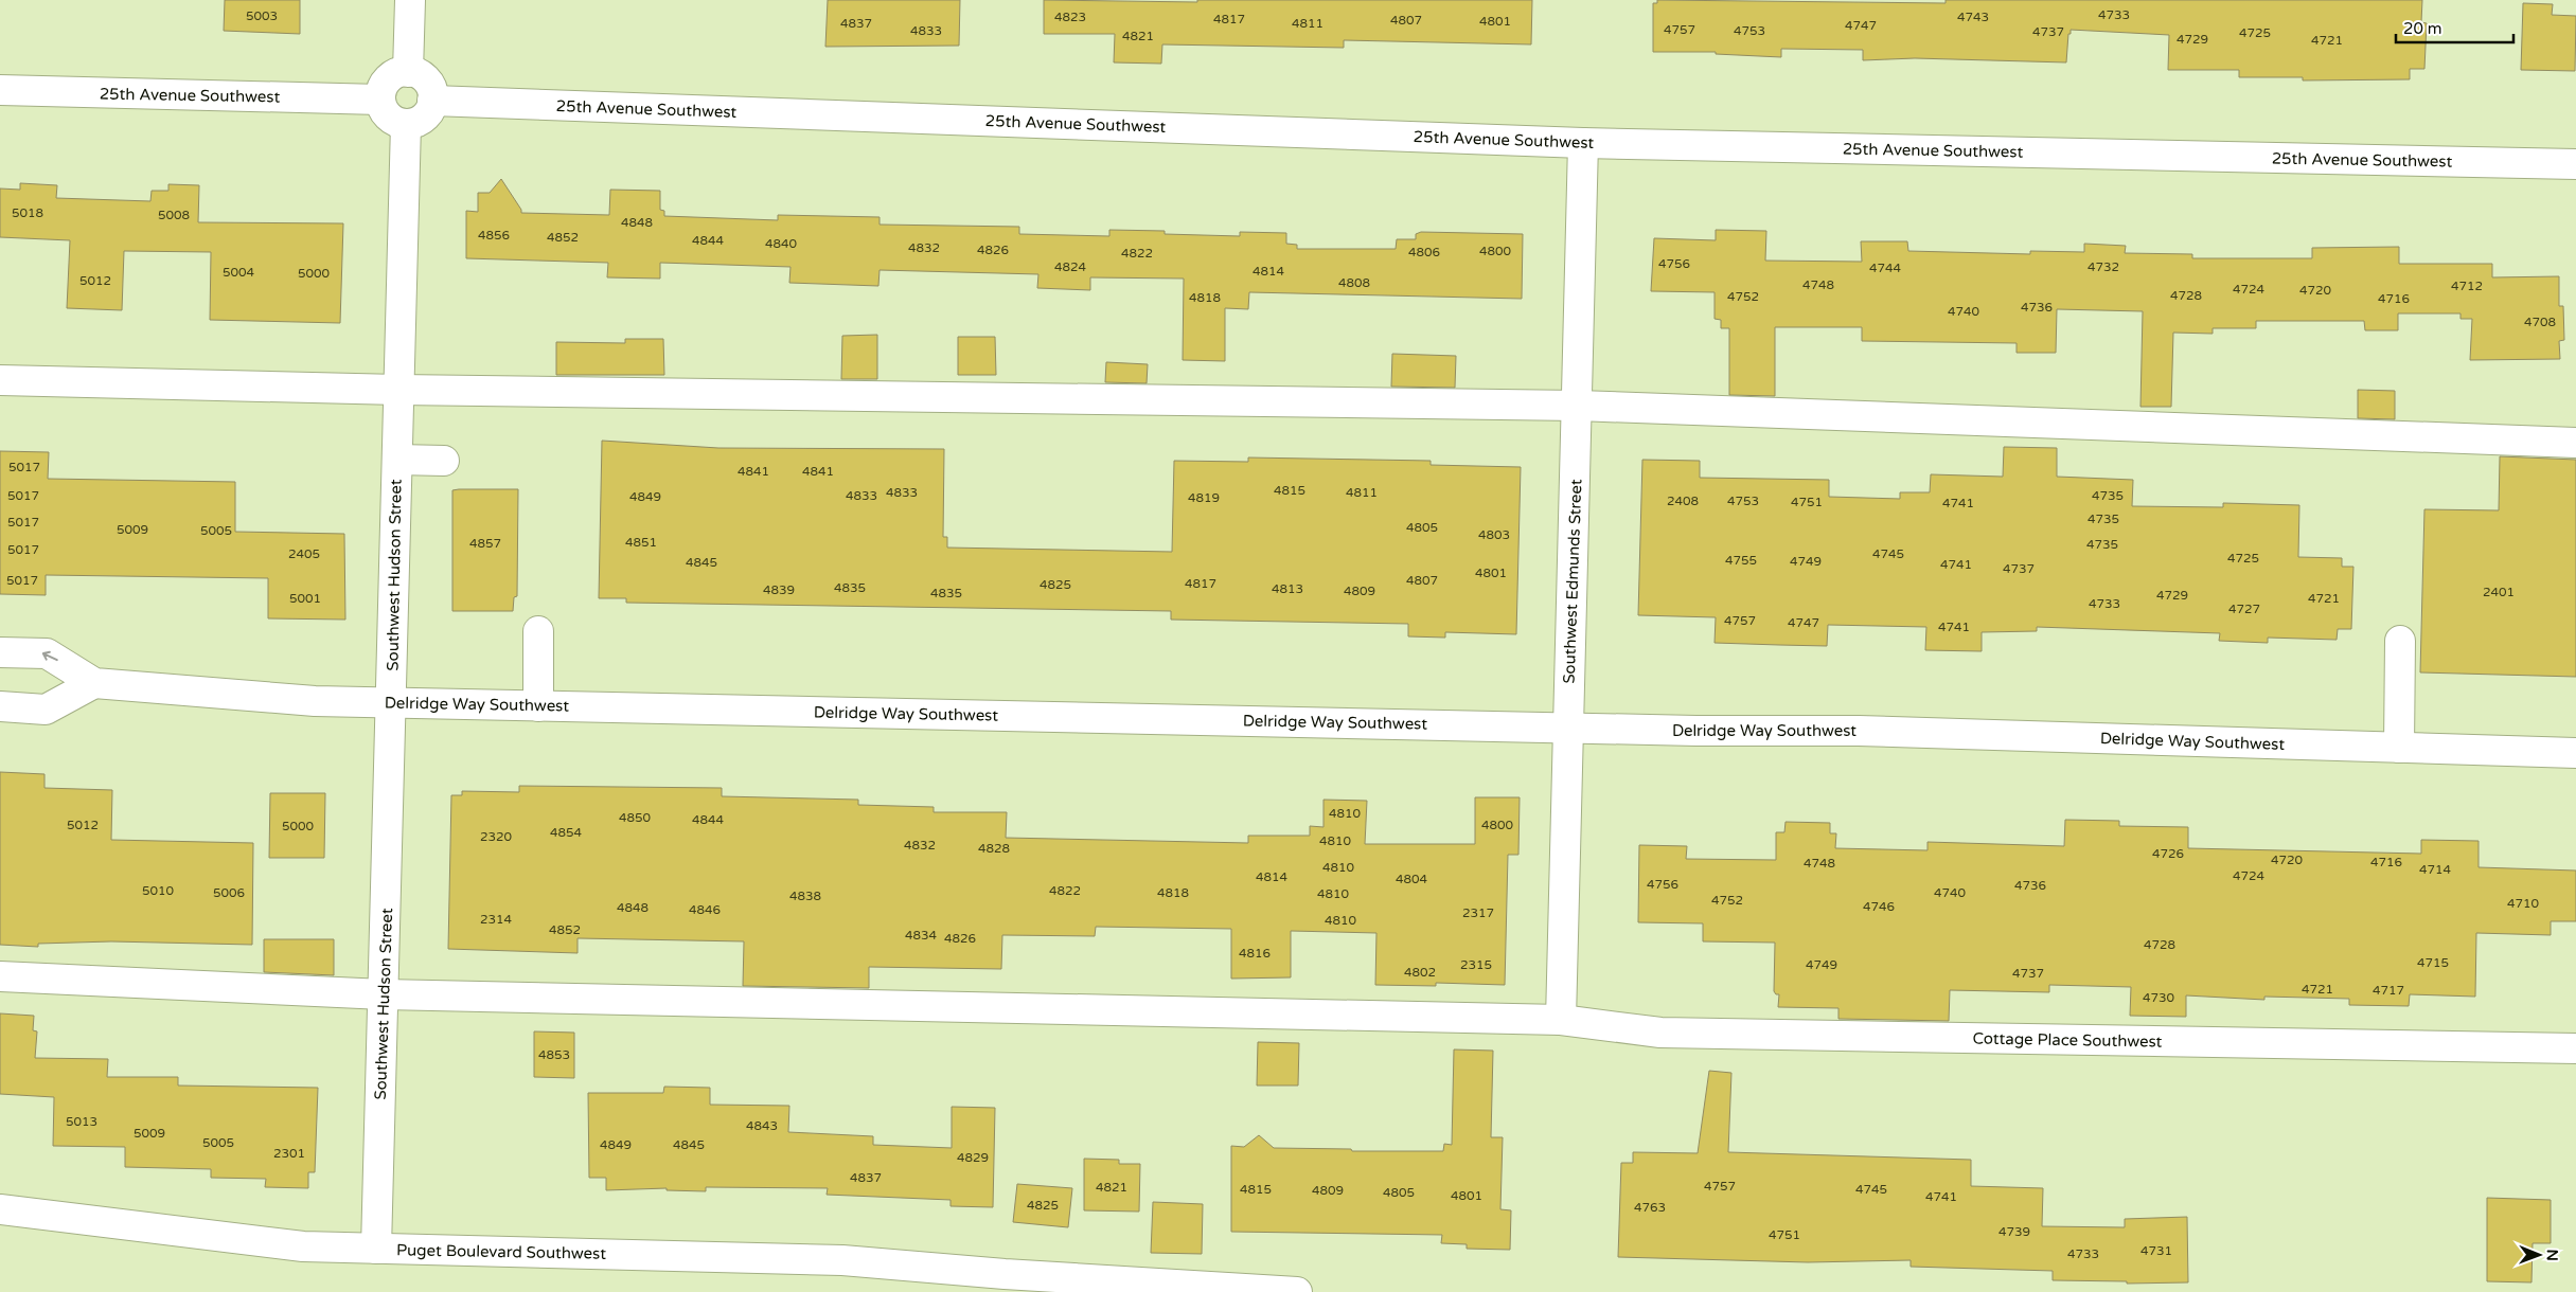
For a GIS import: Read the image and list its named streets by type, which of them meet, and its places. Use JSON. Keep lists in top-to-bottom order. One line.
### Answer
{"streets":{"street":["25th Avenue Southwest","Southwest Hudson Street","Southwest Edmunds Street","Delridge Way Southwest","Cottage Place Southwest","Puget Boulevard Southwest"]},"crossings":[["25th Avenue Southwest","Southwest Hudson Street"],["25th Avenue Southwest","Southwest Edmunds Street"],["Southwest Hudson Street","Delridge Way Southwest"],["Southwest Hudson Street","Cottage Place Southwest"],["Southwest Hudson Street","Puget Boulevard Southwest"],["Southwest Edmunds Street","Delridge Way Southwest"],["Southwest Edmunds Street","Cottage Place Southwest"]],"house_numbers":["4733","5003","4823","4743","4817","4807","4801","4837","4811","4747","4757","4833","4753","4737","4725","4821","4729","4721","5018","5008","4848","4856","4852","4844","4840","4832","4826","4800","4806","4822","4756","4824","4732","4744","4814","5004","5000","5012","4808","4748","4712","4724","4720","4728","4752","4818","4716","4736","4740","4708","5017","4841","4841","4815","4833","4811","5017","4833","4735","4849","4819","2408","4753","4751","4741","4735","5017","4805","5009","5005","4803","4851","4857","4735","5017","2405","4745","4725","4755","4749","4845","4741","4737","4801","5017","4807","4817","4825","4835","4813","4839","4809","2401","4835","4729","5001","4721","4733","4727","4757","4747","4741","4810","4850","4844","5012","4800","5000","4854","2320","4810","4832","4828","4726","4720","4716","4748","4810","4714","4724","4814","4804","4756","4736","5010","4822","5006","4818","4740","4810","4838","4752","4710","4746","4848","4846","2317","2314","4810","4852","4834","4826","4728","4816","4715","2315","4749","4802","4737","4721","4717","4730","4853","5013","4843","5009","5005","4849","4845","2301","4829","4837","4757","4821","4815","4745","4809","4805","4801","4741","4825","4763","4739","4751","4731","4733"],"scale_bar":"20 m","north":"right"}
